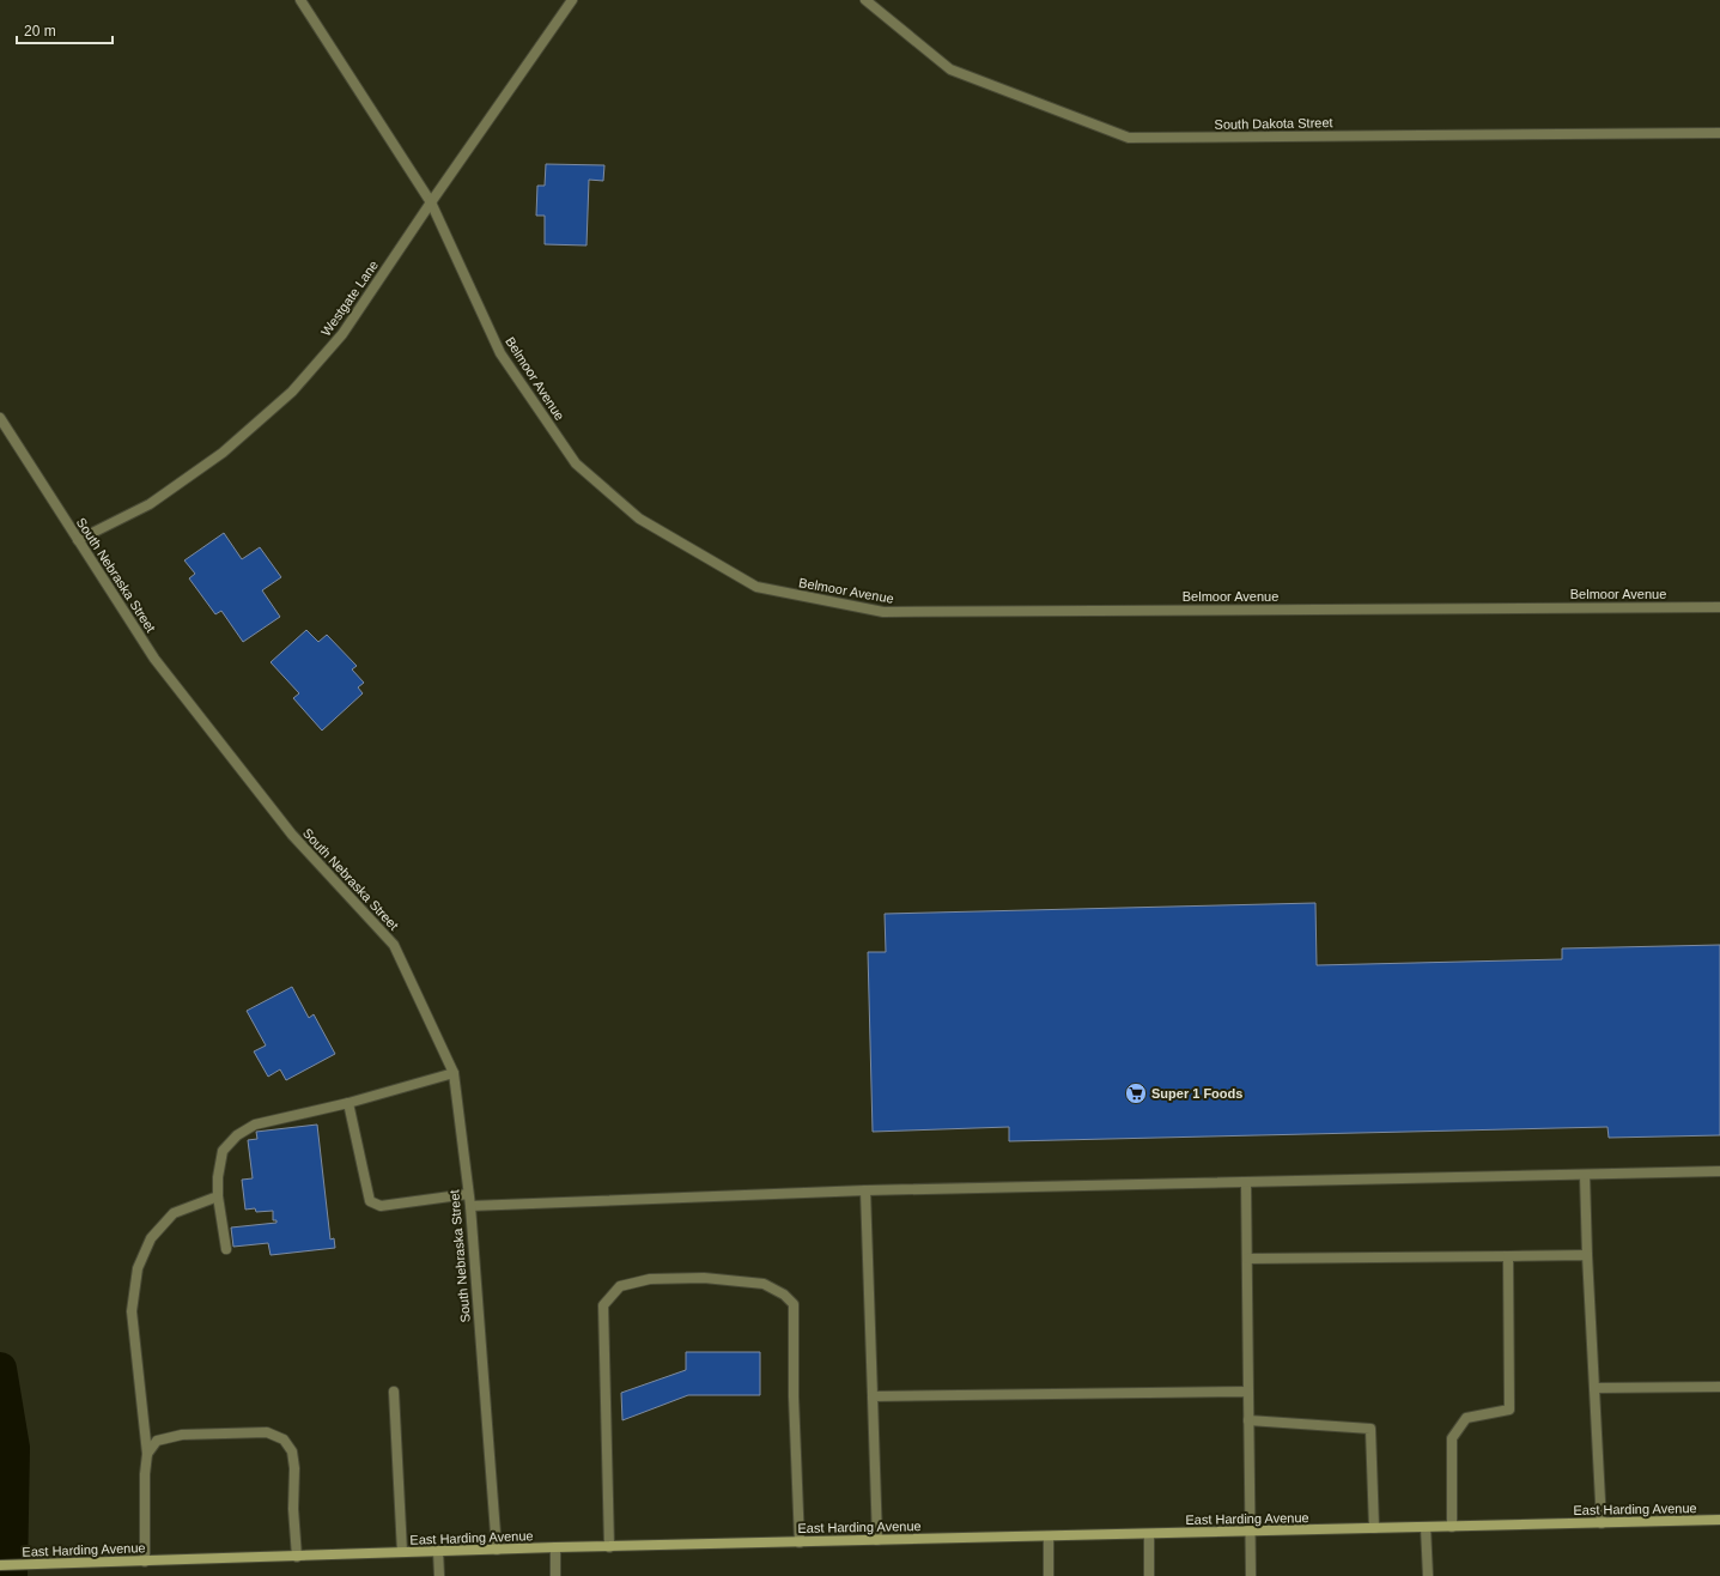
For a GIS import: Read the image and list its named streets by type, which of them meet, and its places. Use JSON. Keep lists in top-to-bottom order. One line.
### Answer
{"streets":{"main road":["East Harding Avenue"],"street":["South Dakota Street","Westgate Lane","Belmoor Avenue","South Nebraska Street"]},"crossings":[["Westgate Lane","Belmoor Avenue"],["Westgate Lane","South Nebraska Street"],["South Nebraska Street","East Harding Avenue"]],"places":{"supermarket":["Super 1 Foods"]},"scale_bar":"20 m"}
